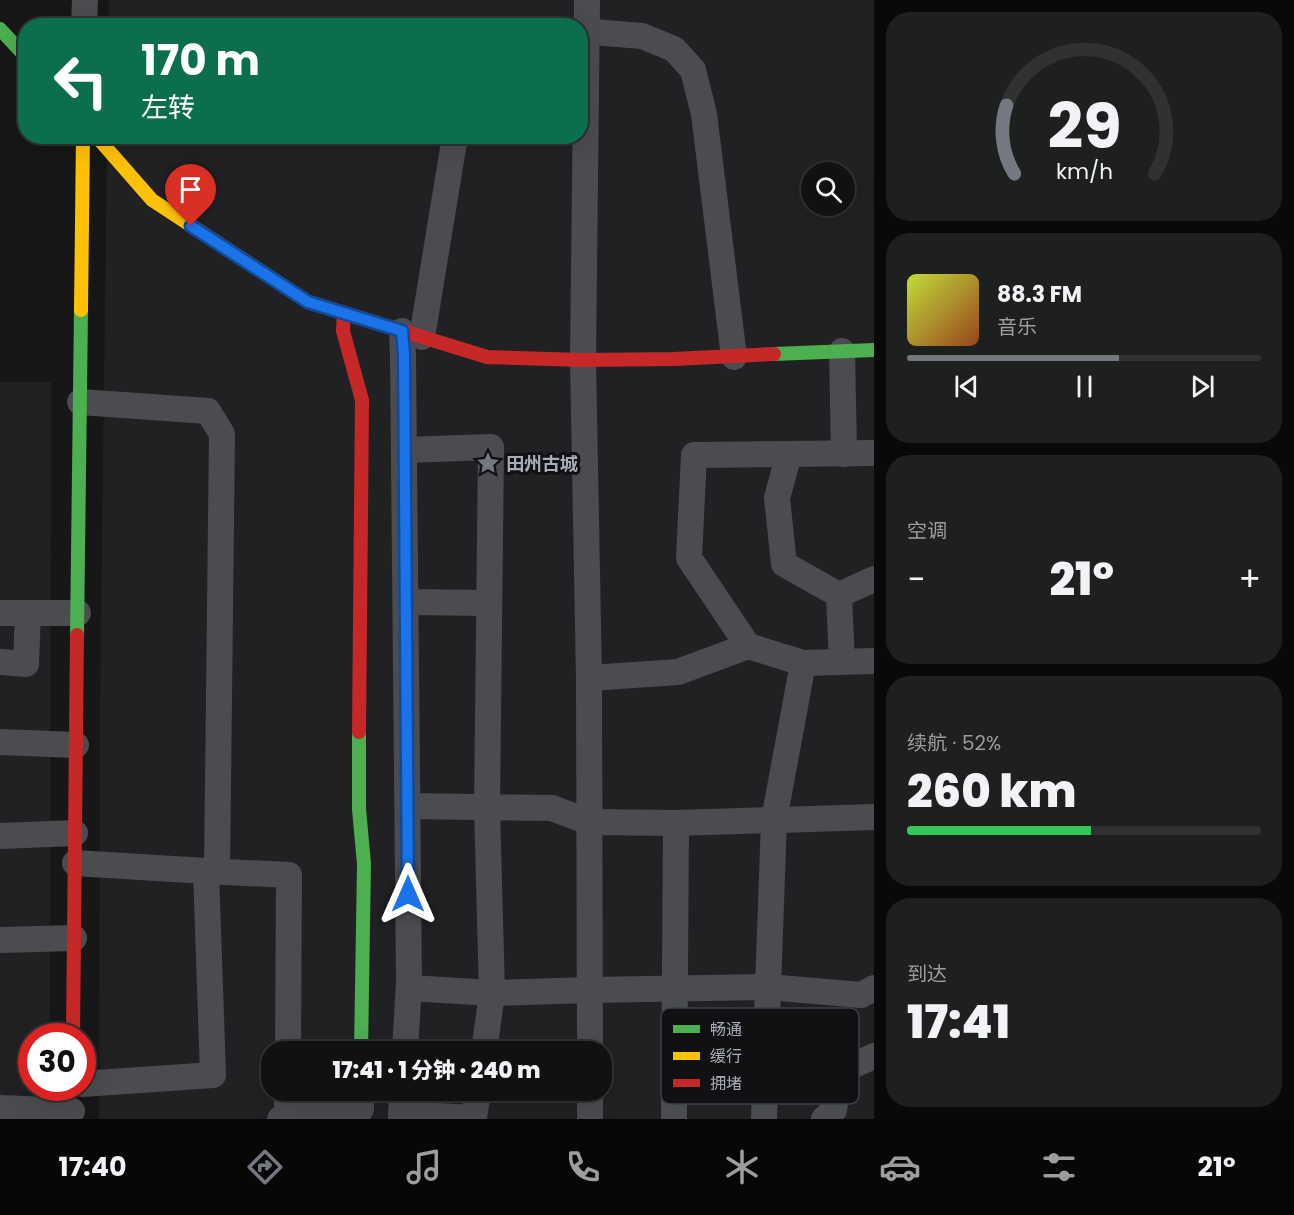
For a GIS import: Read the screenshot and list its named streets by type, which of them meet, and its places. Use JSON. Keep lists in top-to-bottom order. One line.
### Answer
{"places":{"place":["田州古城"]},"legend":["畅通","缓行","拥堵"],"page":{"turn":["170 m","左转"],"song":["88.3 FM","音乐"],"tile":["空调",["续航 · 52%","260 km"],["到达","17:41"]],"heat":["−","21°","+"],"limit":"30","trip":"17:41 · 1 分钟 · 240 m","tabs":["17:40","21°"],"gauge":["29","km/h"]}}
